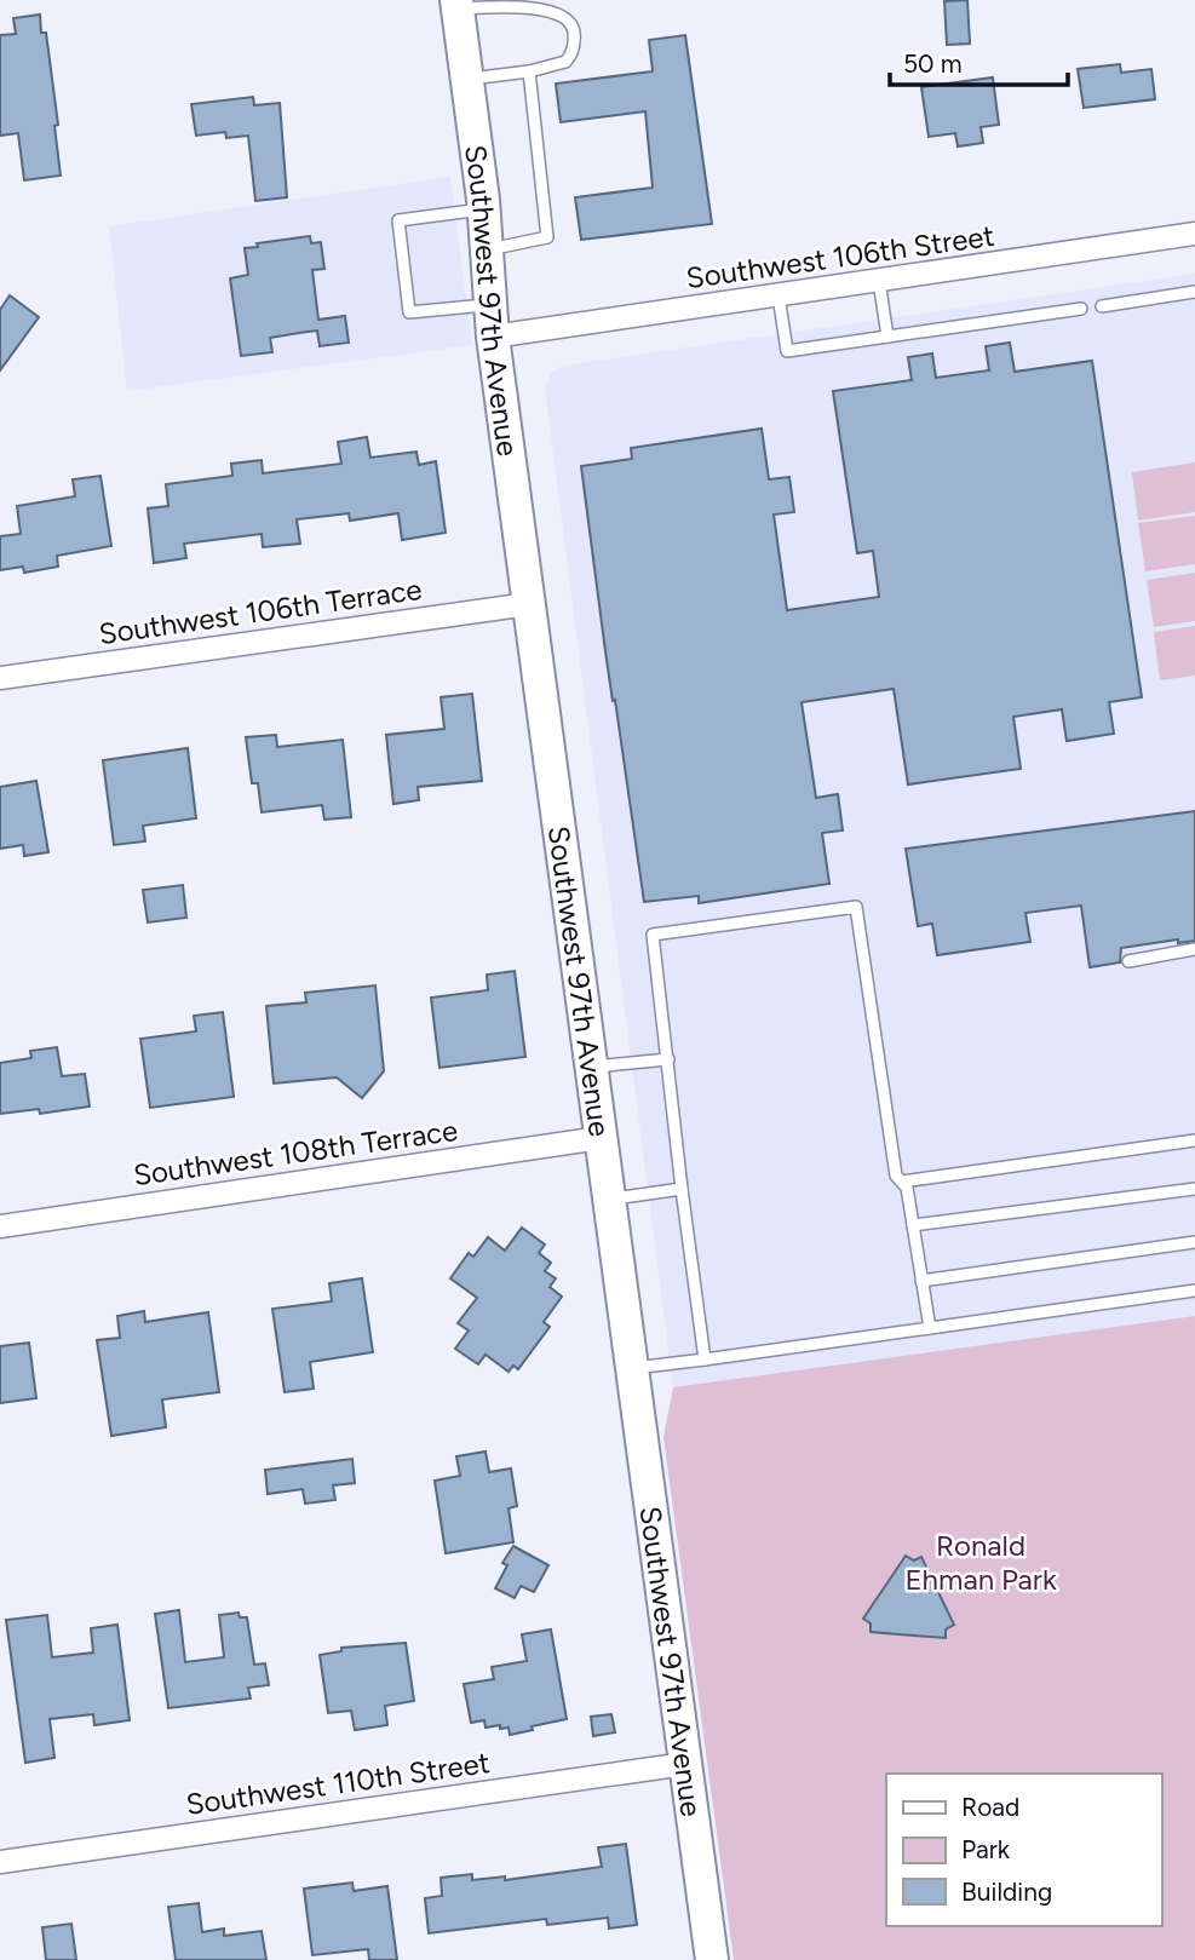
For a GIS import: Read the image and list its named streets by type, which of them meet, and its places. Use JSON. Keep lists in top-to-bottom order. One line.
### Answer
{"streets":{"street":["Southwest 106th Street","Southwest 97th Avenue","Southwest 106th Terrace","Southwest 108th Terrace","Southwest 110th Street"]},"crossings":[["Southwest 106th Street","Southwest 97th Avenue"],["Southwest 97th Avenue","Southwest 106th Terrace"],["Southwest 97th Avenue","Southwest 108th Terrace"],["Southwest 97th Avenue","Southwest 110th Street"]],"parks":["Ronald Ehman Park"],"legend":["Road","Park","Building"],"scale_bar":"50 m"}
